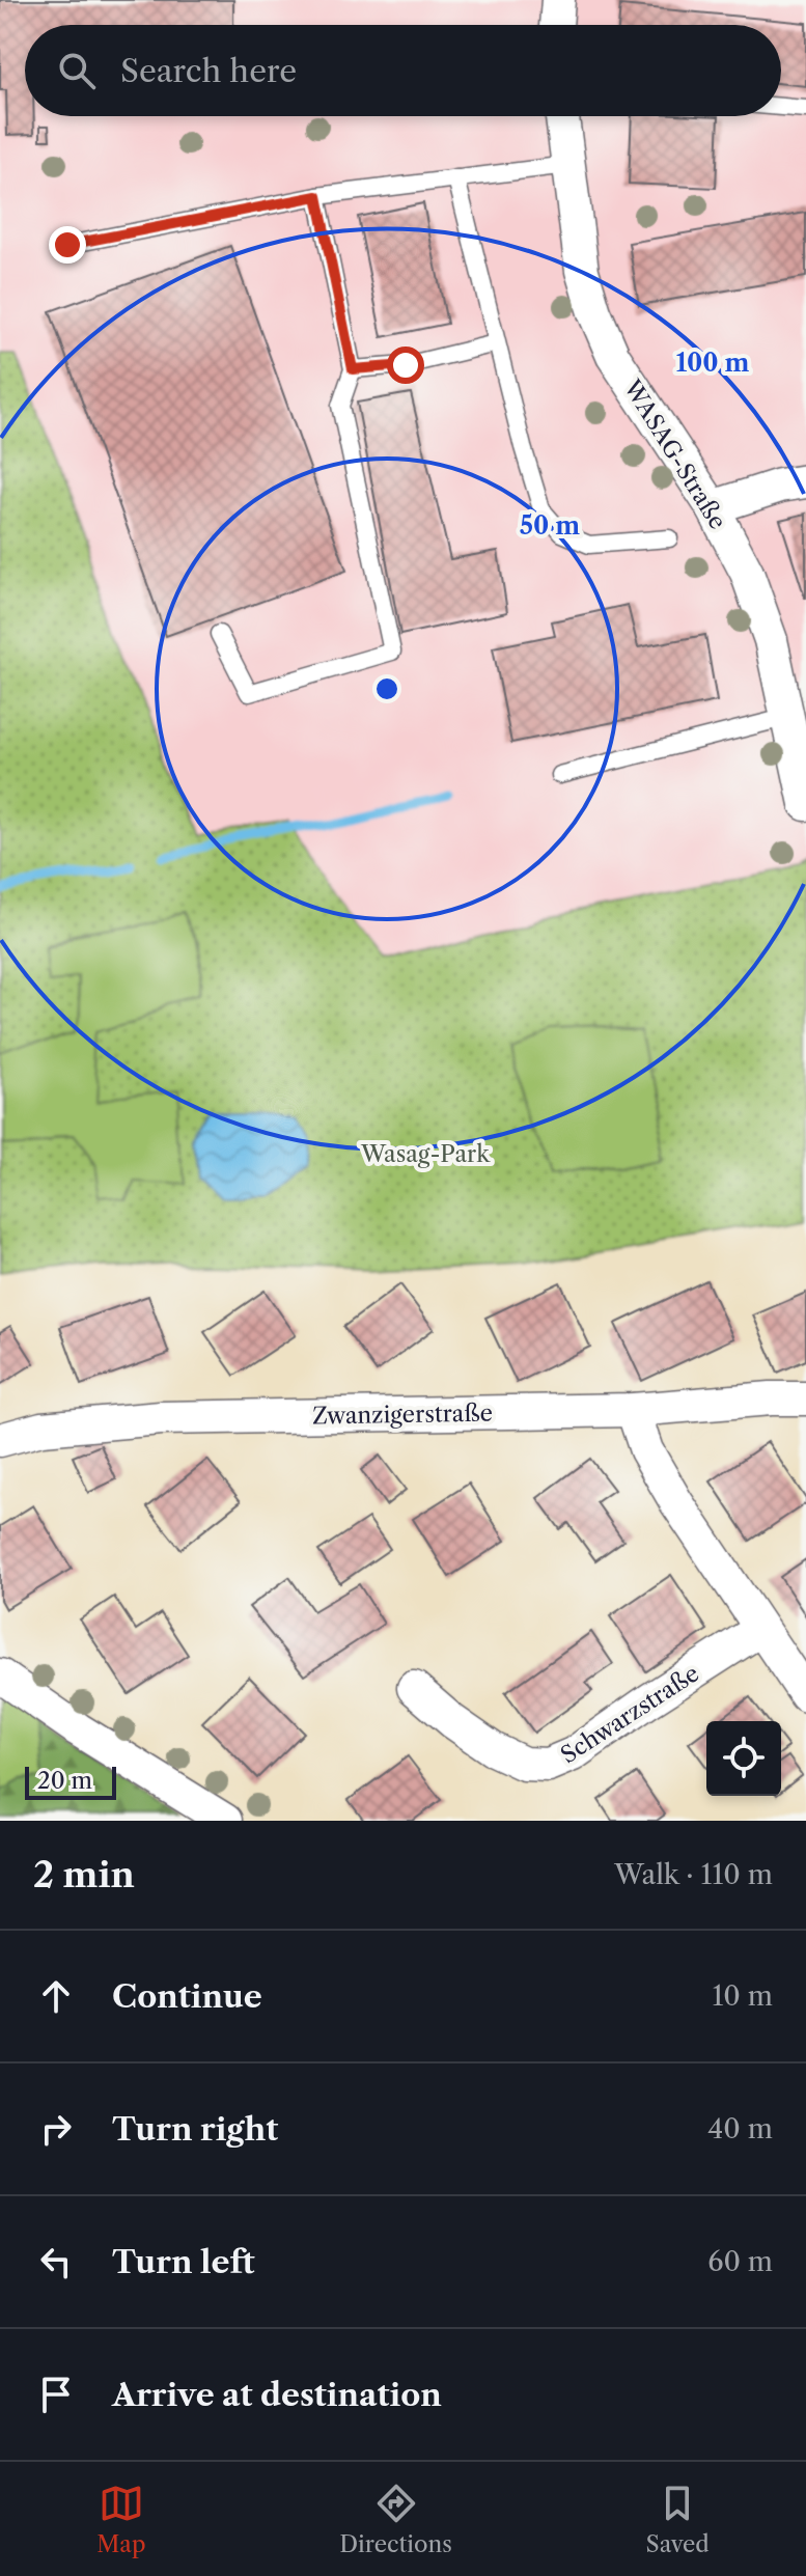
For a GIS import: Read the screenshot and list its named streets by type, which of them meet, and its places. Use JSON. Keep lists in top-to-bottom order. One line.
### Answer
{"streets":{"street":["WASAG-Straße","Zwanzigerstraße","Schwarzstraße"]},"parks":["Wasag-Park"],"scale_bar":"20 m","page":{"search":"Search here","scale":"20 m","heading":["2 min","Walk · 110 m"],"list":[["Continue","10 m"],["Turn right","40 m"],["Turn left","60 m"],"Arrive at destination"],"nav":["Map","Directions","Saved"]},"rings":["100 m","50 m"]}
